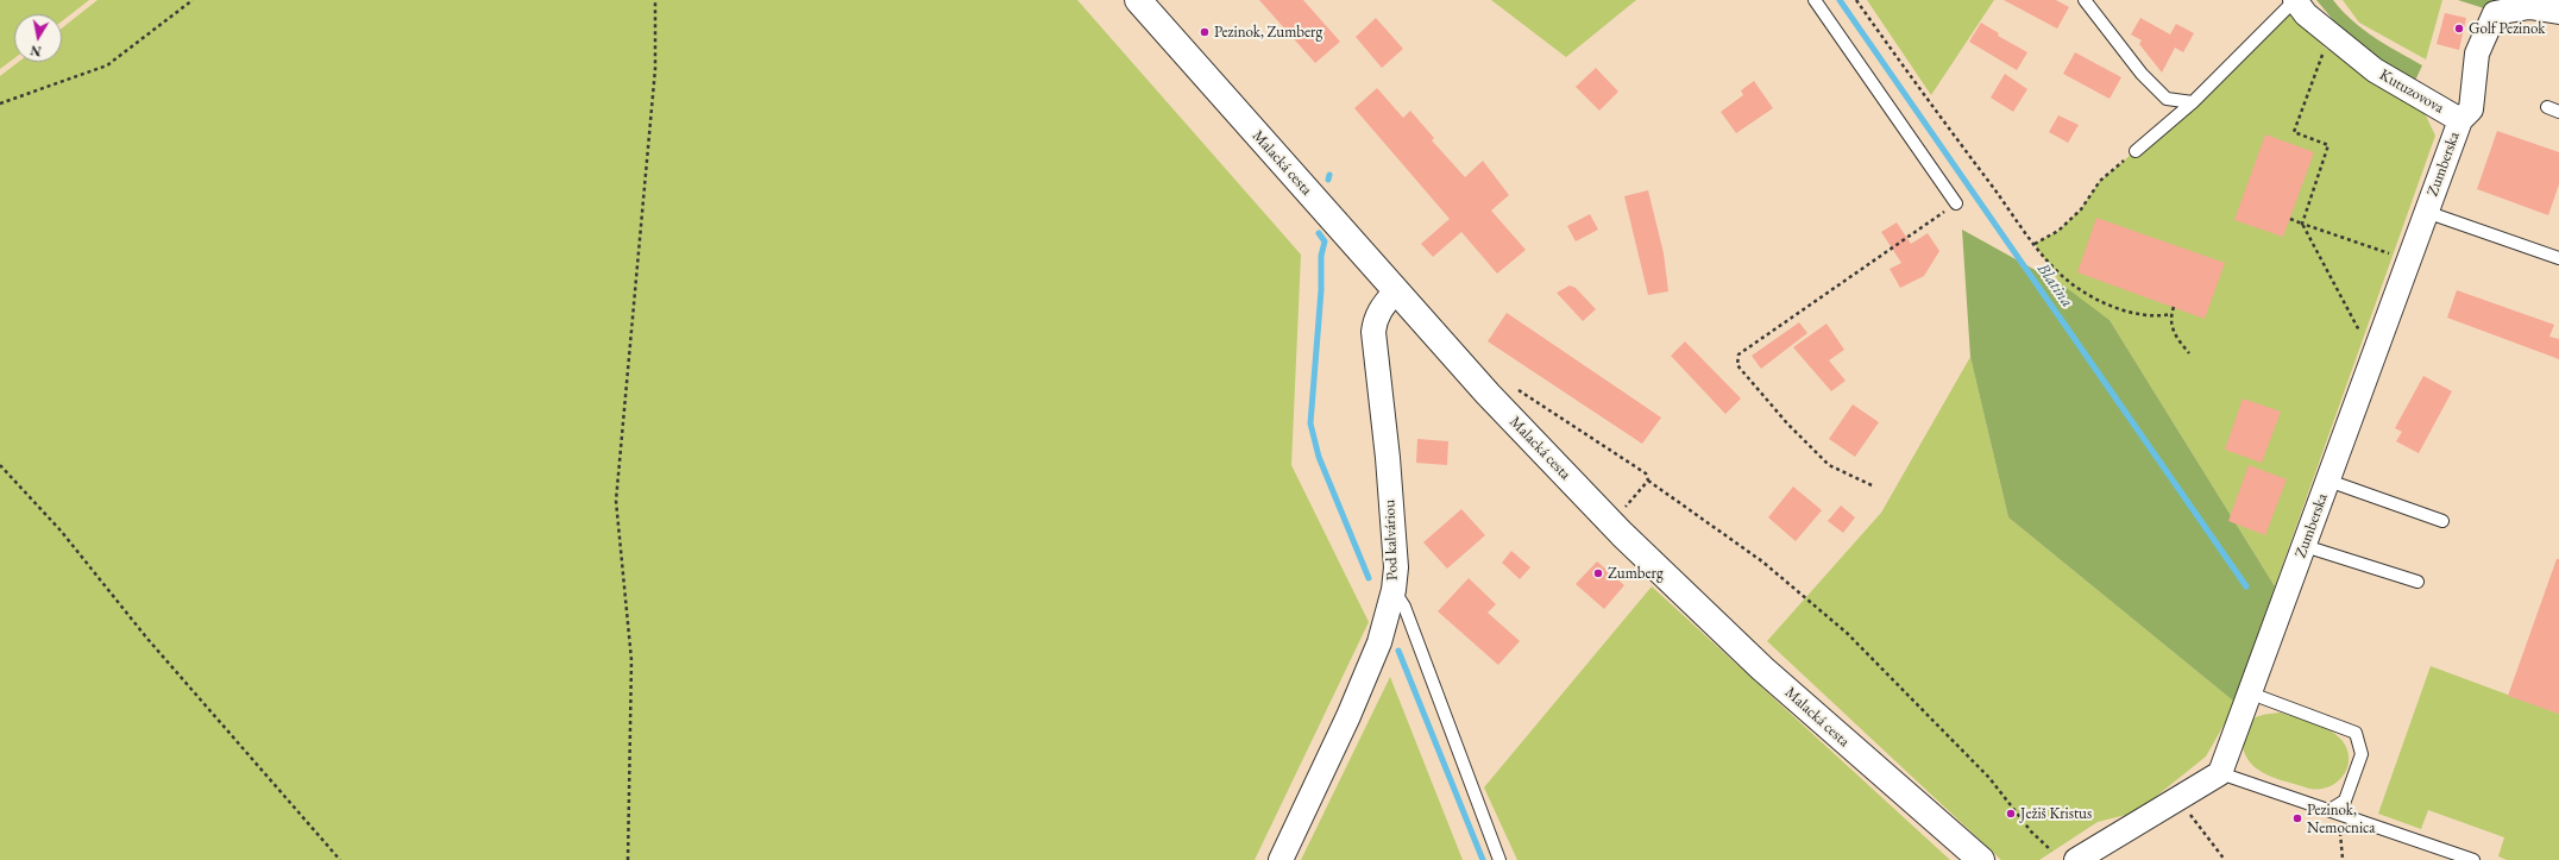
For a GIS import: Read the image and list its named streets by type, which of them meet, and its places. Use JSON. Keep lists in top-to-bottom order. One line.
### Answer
{"streets":{"main road":["Malacká cesta"],"street":["Kutuzovova","Zumberska","Pod kalváriou"]},"crossings":[["Kutuzovova","Zumberska"],["Malacká cesta","Pod kalváriou"]],"water":["Blatina"],"places":["Golf Pezinok","Pezinok, Zumberg","Zumberg","Ježiš Kristus","Pezinok, Nemocnica"],"north":"bottom"}
